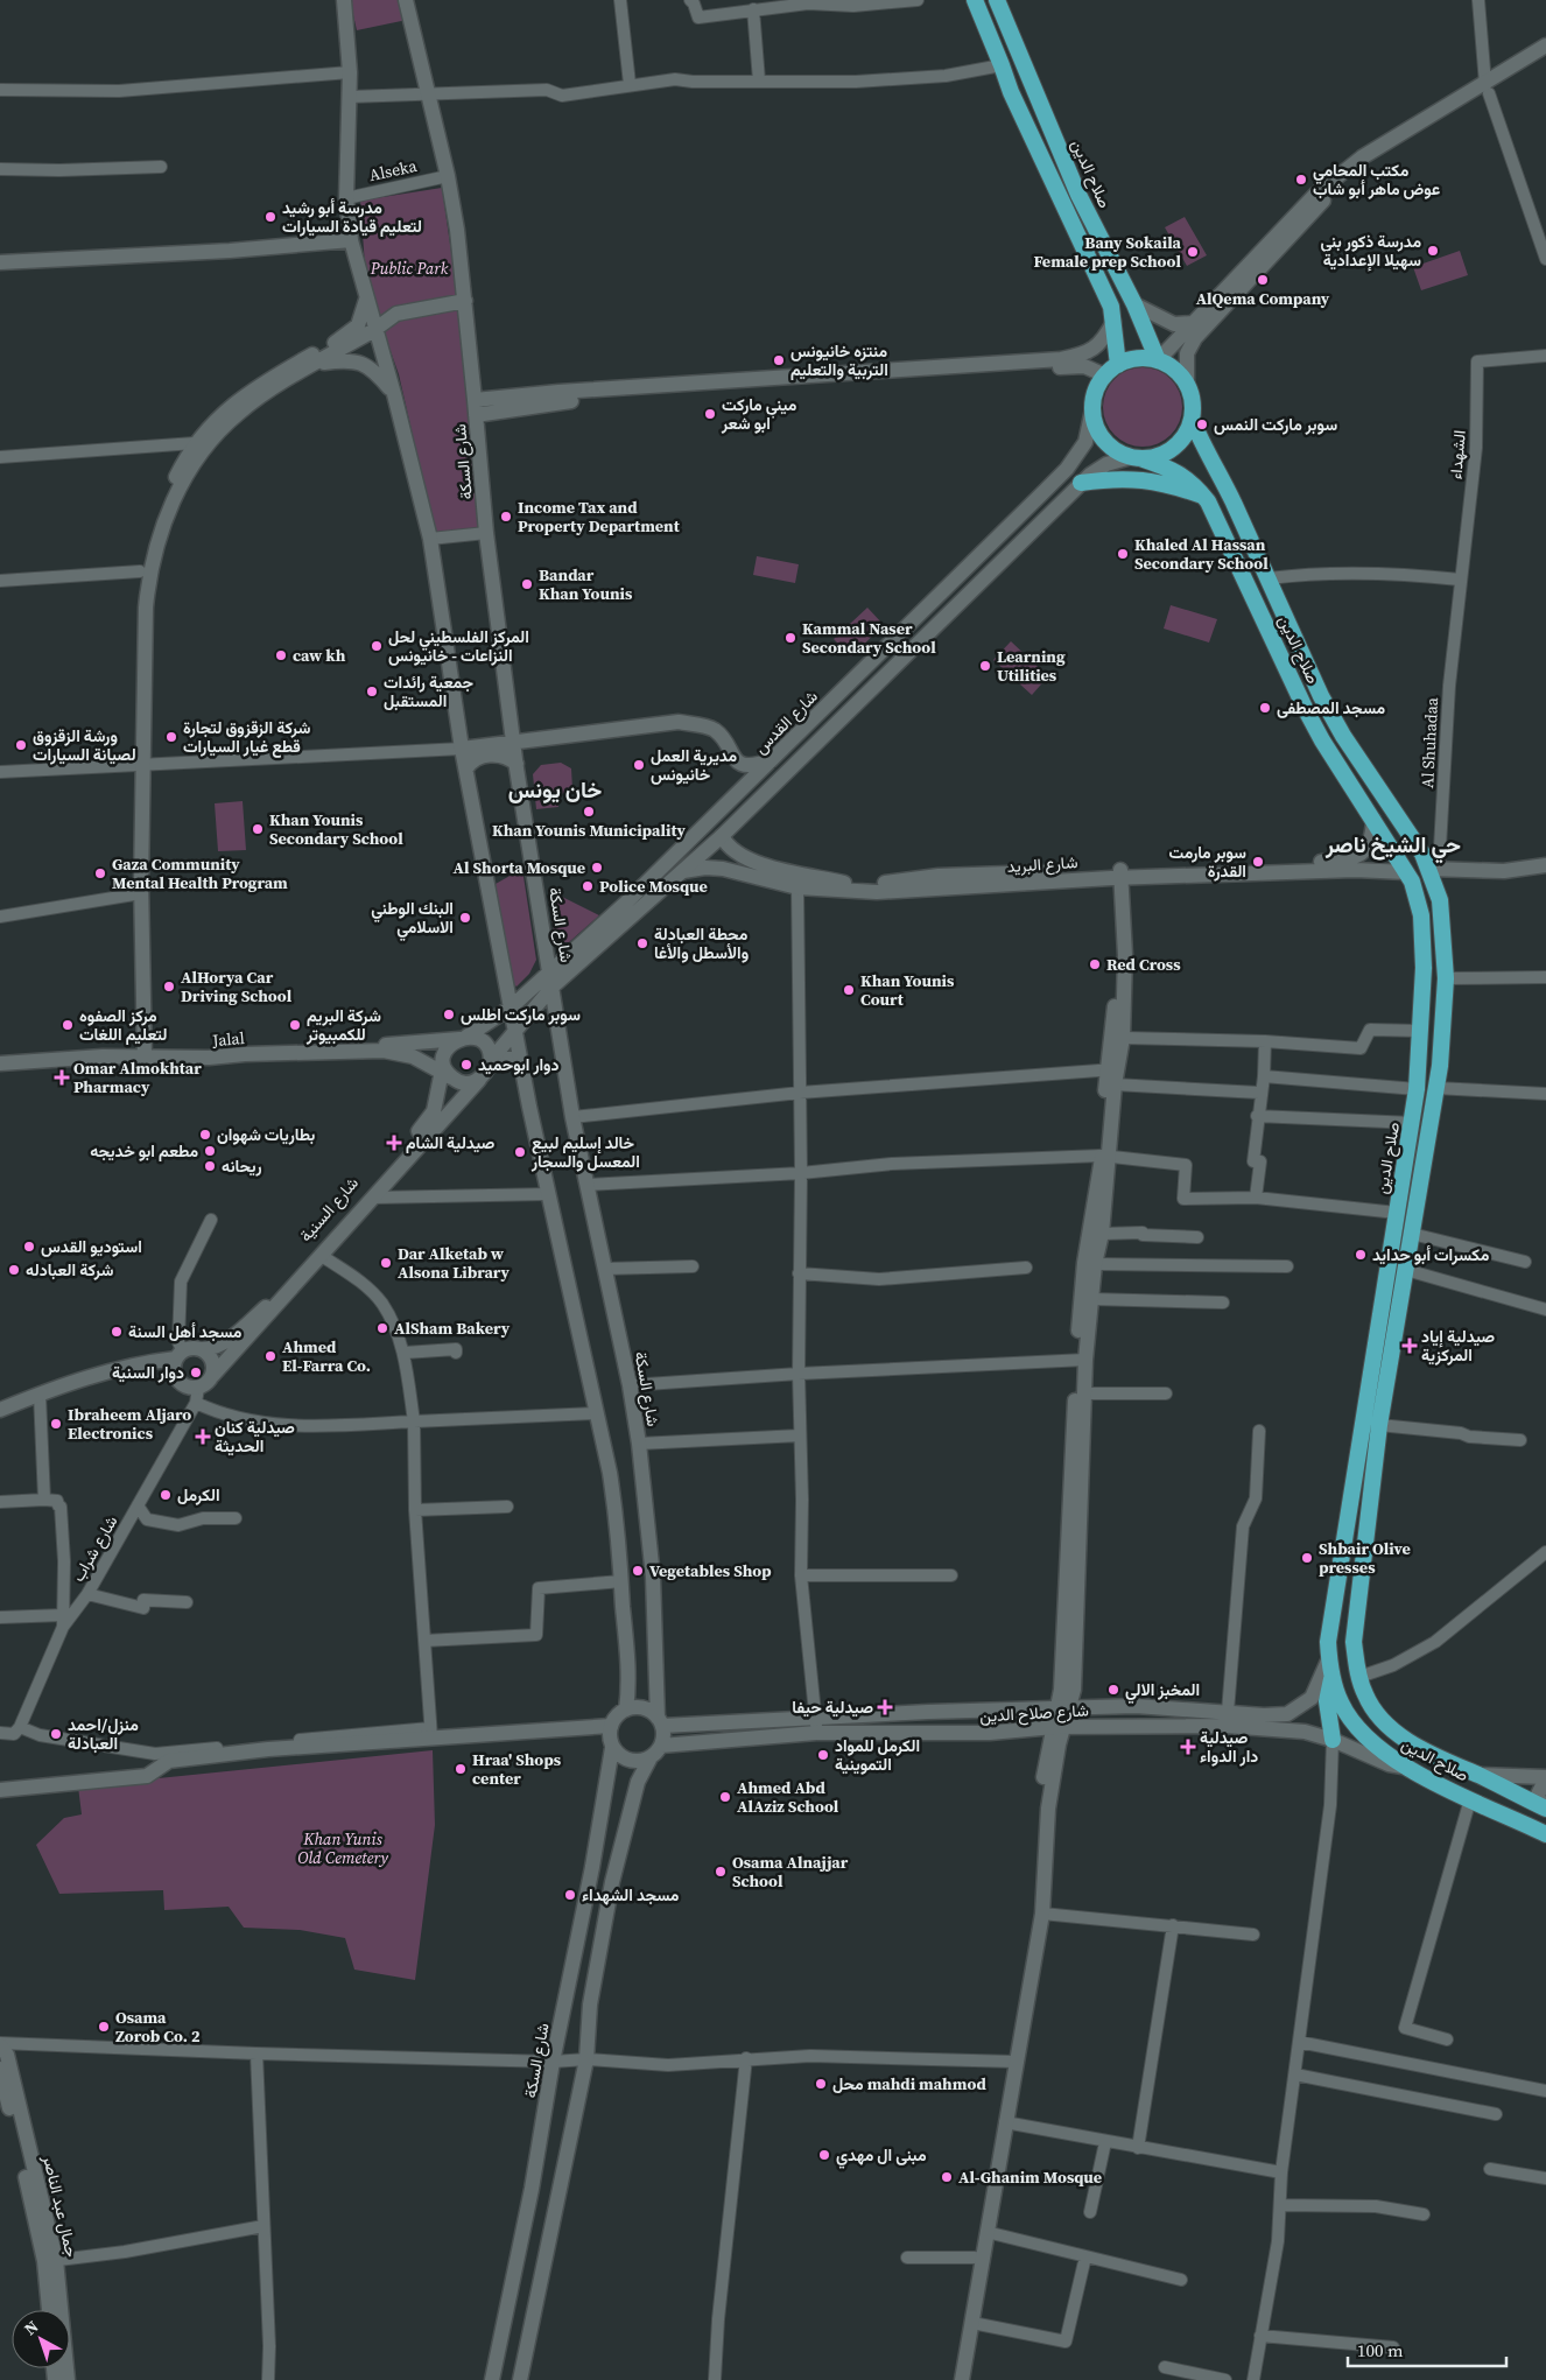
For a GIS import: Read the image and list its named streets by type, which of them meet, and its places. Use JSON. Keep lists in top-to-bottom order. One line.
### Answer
{"streets":{"highway":["صلاح الدين"],"main road":["شارع السكة","شارع القدس","شارع البريد","Jalal","شارع السنية","شارع صلاح الدين","جمال عبد الناصر"],"street":["Alseka","الشهداء","Al Shuhadaa","شارع شراب"]},"crossings":[["Alseka","شارع السكة"],["صلاح الدين","شارع القدس"],["صلاح الدين","Al Shuhadaa"],["صلاح الدين","شارع البريد"],["صلاح الدين","شارع صلاح الدين"],["الشهداء","Al Shuhadaa"],["شارع السكة","شارع القدس"],["شارع السكة","شارع صلاح الدين"],["شارع القدس","شارع البريد"],["شارع القدس","Jalal"],["شارع القدس","شارع السنية"],["Jalal","شارع السنية"],["شارع السنية","شارع شراب"]],"districts":["خان يونس","حي الشيخ ناصر"],"parks":["Public Park","Khan Yunis Old Cemetery"],"places":{"other":["مكتب المحامي عوض ماهر أبو شاب","مدرسة أبو رشيد لتعليم قيادة السيارات","مدرسة ذكور بني سهيلا الإعدادية","Bany Sokaila Female prep School","AlQema Company","منتزه خانيونس التربية والتعليم","ميني ماركت ابو شعر","سوبر ماركت النمس","Income Tax and Property Department","Khaled Al Hassan Secondary School","Bandar Khan Younis","Kammal Naser Secondary School","المركز الفلسطيني لحل النزاعات - خانيونس","caw kh","Learning Utilities","جمعية رائدات المستقبل","مسجد المصطفى","شركة الزقزوق لتجارة قطع غيار السيارات","ورشة الزقزوق لصيانة السيارات","مديرية العمل خانيونس","Khan Younis Municipality","Khan Younis Secondary School","سوبر مارمت القدرة","Al Shorta Mosque","Gaza Community Mental Health Program","Police Mosque","البنك الوطني الاسلامي","محطة العبادلة والأسطل والأغا","Red Cross","AlHorya Car Driving School","Khan Younis Court","سوبر ماركت اطلس","مركز الصفوه لتعليم اللغات","شركة البريم للكمبيوتر","دوار ابوحميد","بطاريات شهوان","مطعم ابو خديجه","خالد إسليم لبيع المعسل والسجار","ريحانه","استوديو القدس","مكسرات أبو حدايد","Dar Alketab w Alsona Library","شركة العبادله","AlSham Bakery","مسجد أهل السنة","Ahmed El-Farra Co.","دوار السنية","Ibraheem Aljaro Electronics","الكرمل","Shbair Olive presses","Vegetables Shop","المخبز الالي","منزل/احمد العبادلة","الكرمل للمواد التموينية","Hraa' Shops center","Ahmed Abd AlAziz School","Osama Alnajjar School","مسجد الشهداء","Osama Zorob Co. 2","محل mahdi mahmod","مبنى ال مهدي","Al-Ghanim Mosque"],"health":["Omar Almokhtar Pharmacy","صيدلية الشام","صيدلية إياد المركزية","صيدلية كنان الحديثة","صيدلية حيفا","صيدلية دار الدواء"]},"scale_bar":"100 m","north":"top left"}
